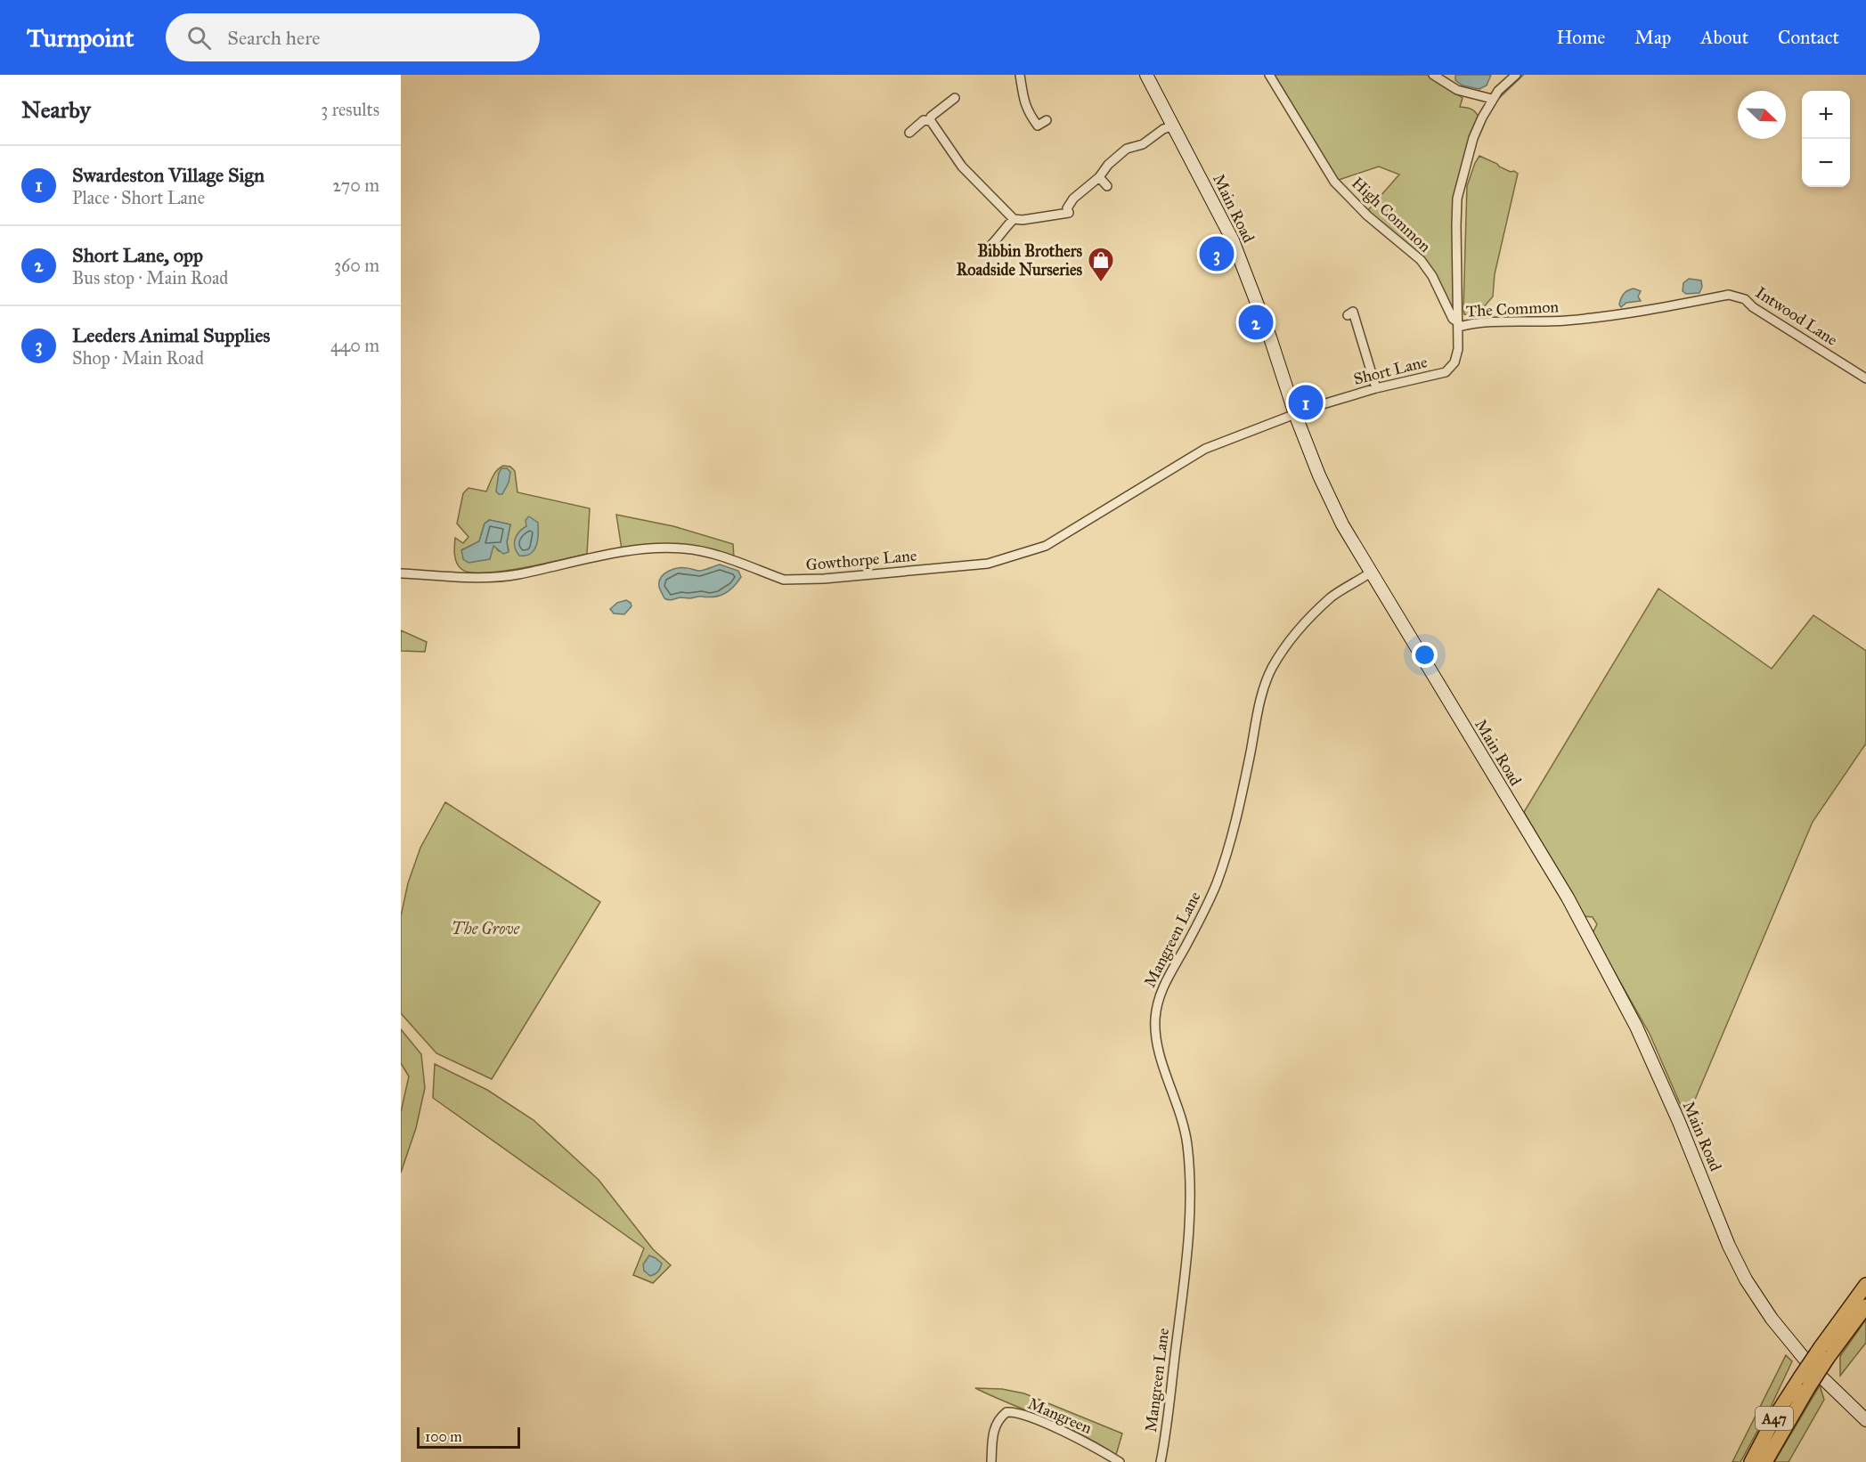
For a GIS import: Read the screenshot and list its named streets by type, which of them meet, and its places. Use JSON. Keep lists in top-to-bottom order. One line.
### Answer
{"streets":{"highway":["A47"],"main road":["Main Road"],"street":["High Common","The Common","Intwood Lane","Short Lane","Gowthorpe Lane","Mangreen Lane","Mangreen"]},"crossings":[["Main Road","Short Lane"],["Main Road","Gowthorpe Lane"],["Main Road","Mangreen Lane"],["High Common","The Common"],["High Common","Short Lane"],["The Common","Intwood Lane"],["The Common","Short Lane"],["Short Lane","Gowthorpe Lane"]],"parks":["The Grove"],"places":{"shop":["Bibbin Brothers Roadside Nurseries"]},"scale_bar":"100 m","north":"bottom right","page":{"header":"Turnpoint","search":"Search here","nav":["Home","Map","About","Contact"],"heading":["Nearby","3 results"],"map_buttons":["+","−"],"list":[{"mark":"1","name":"Swardeston Village Sign","note":"Place · Short Lane","value":"270 m"},{"mark":"2","name":"Short Lane, opp","note":"Bus stop · Main Road","value":"360 m"},{"mark":"3","name":"Leeders Animal Supplies","note":"Shop · Main Road","value":"440 m"}],"pins":["3","2","1"],"scale":"100 m"}}
